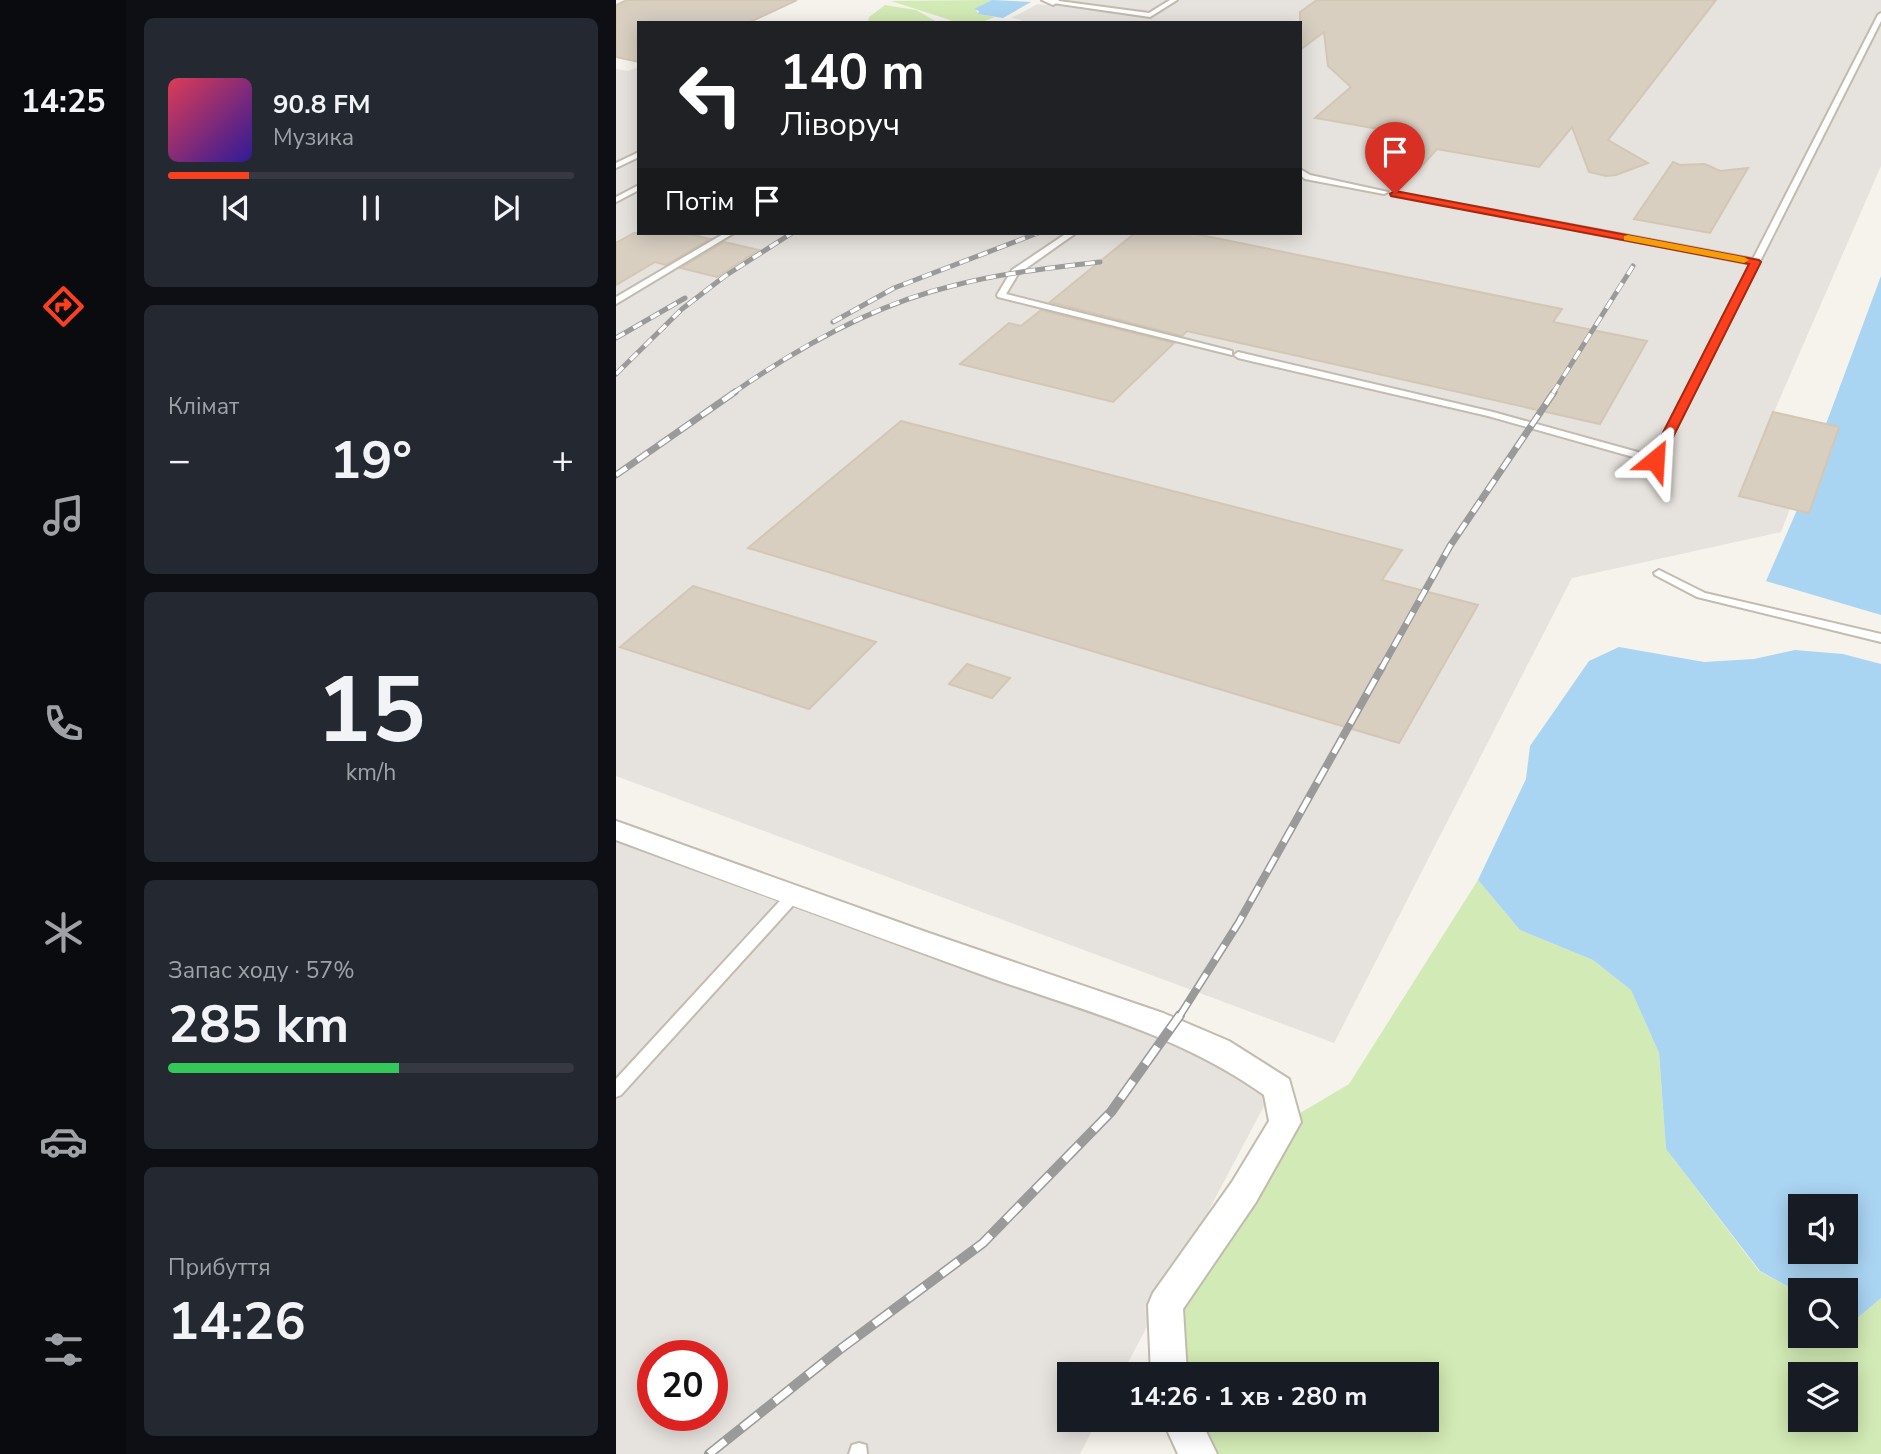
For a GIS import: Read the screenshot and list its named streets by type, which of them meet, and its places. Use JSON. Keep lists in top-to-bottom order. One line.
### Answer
{"page":{"tabs":"14:25","turn":["140 m","Ліворуч"],"song":["90.8 FM","Музика"],"then":"Потім","tile":["Клімат",["15","km/h"],["Запас ходу · 57%","285 km"],["Прибуття","14:26"]],"heat":["−","19°","+"],"limit":"20","trip":"14:26 · 1 хв · 280 m"}}
